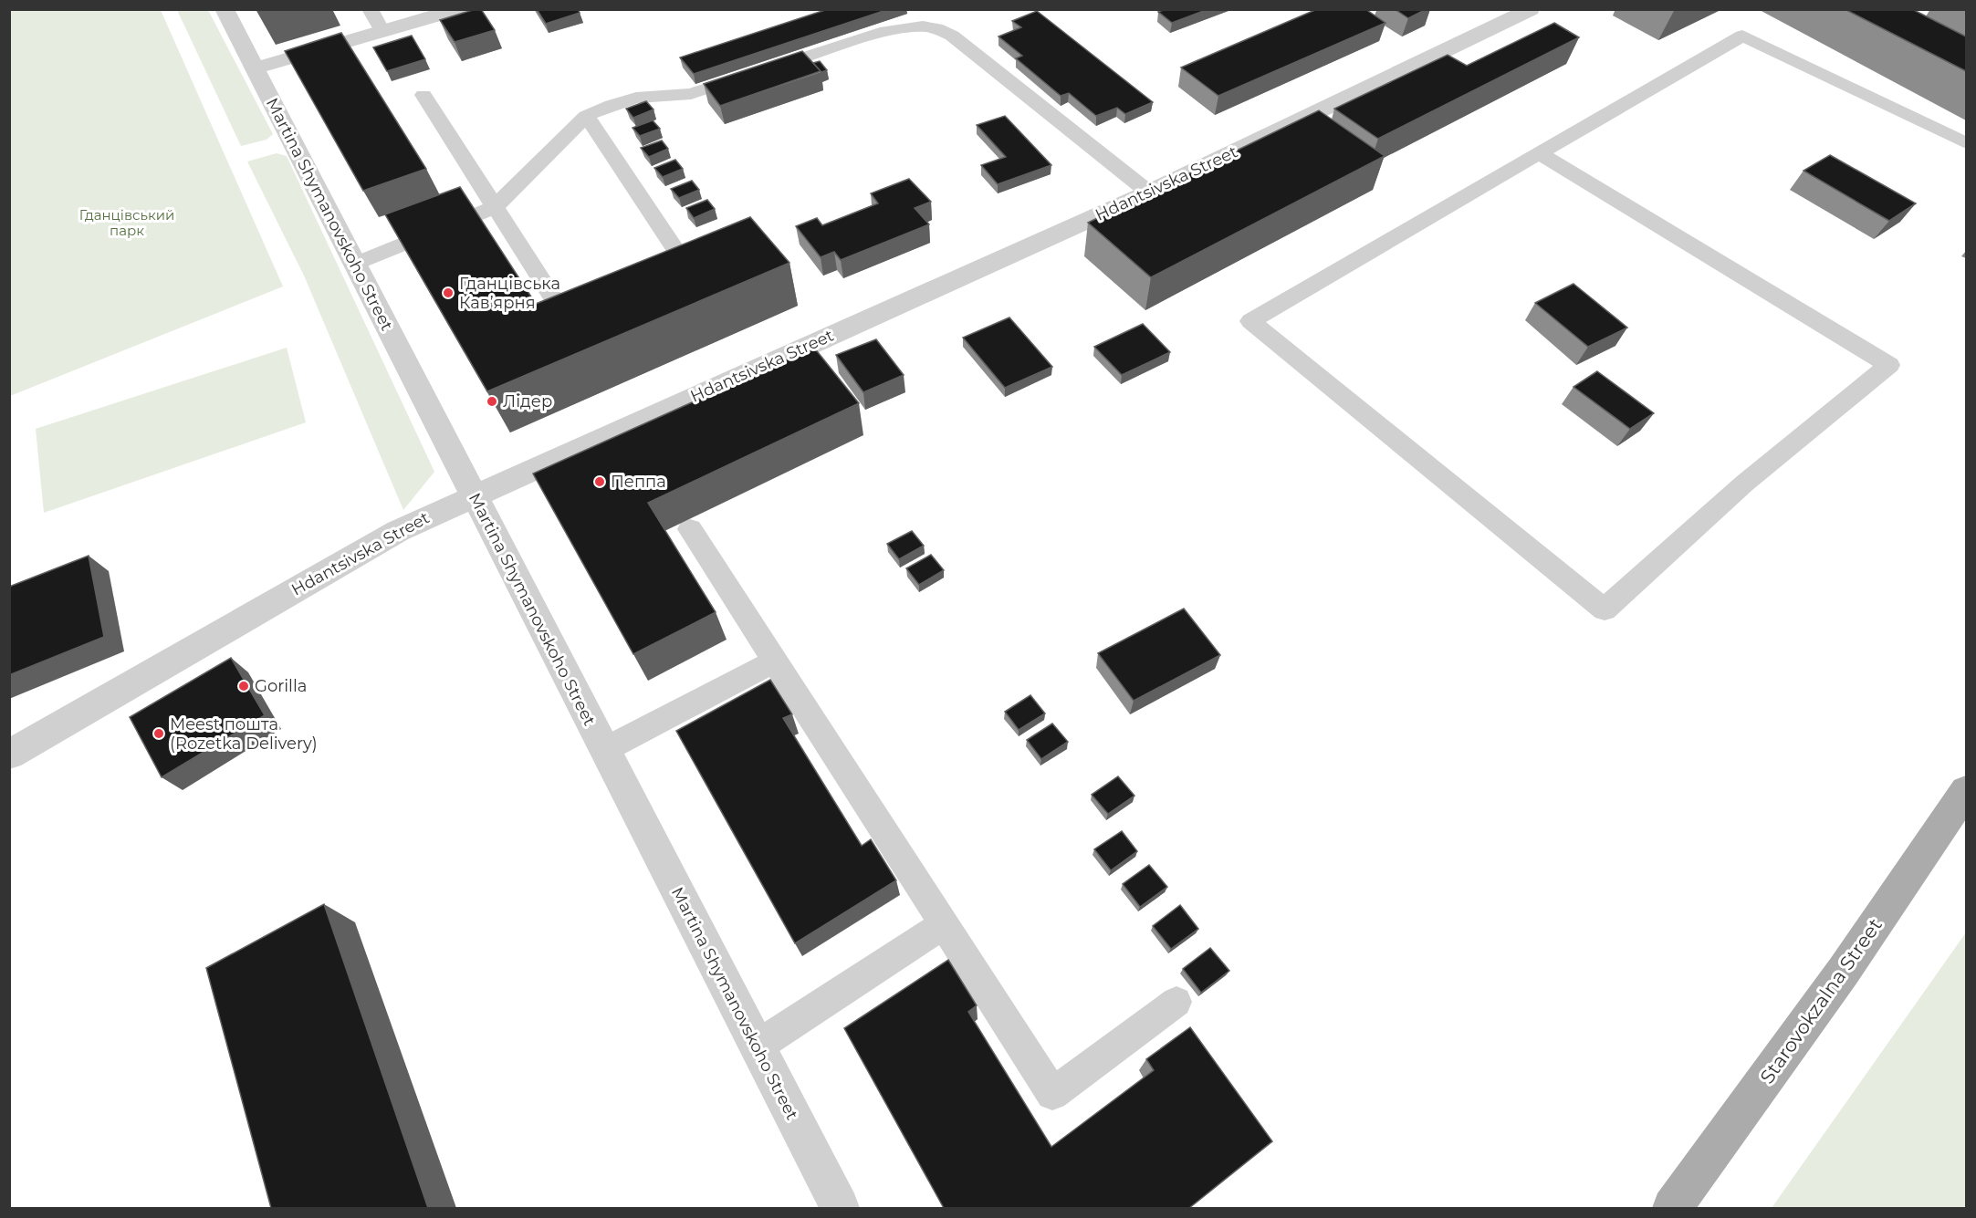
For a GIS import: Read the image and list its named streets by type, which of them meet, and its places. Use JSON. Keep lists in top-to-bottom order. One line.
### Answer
{"streets":{"main road":["Starovokzalna Street"],"street":["Hdantsivska Street","Martina Shymanovskoho Street"]},"crossings":[["Hdantsivska Street","Martina Shymanovskoho Street"]],"parks":["Гданцівський парк"],"places":["Гданцівська Кавʼярня","Лідер","Пеппа","Gorilla","Meest пошта (Rozetka Delivery)"]}
